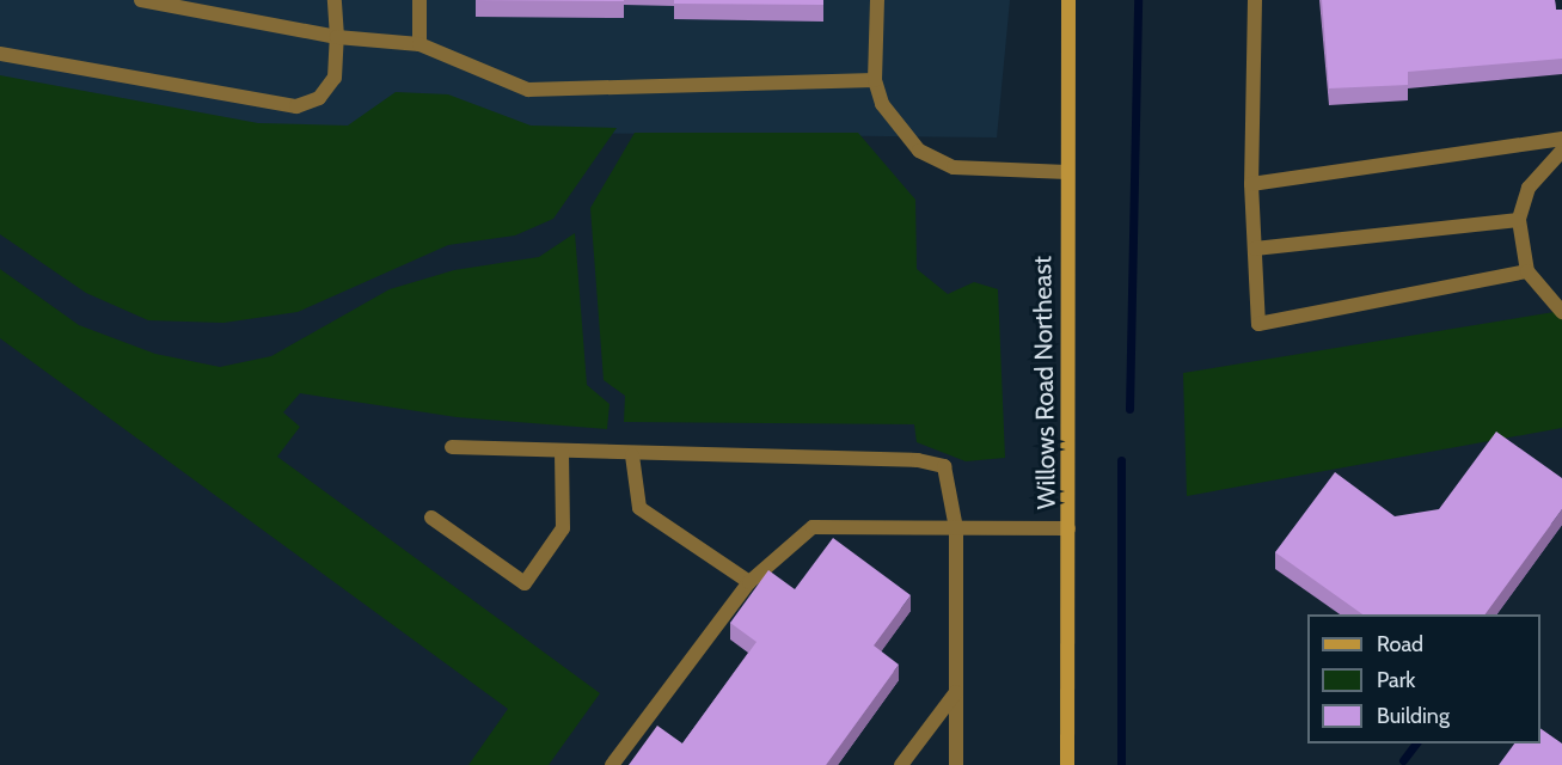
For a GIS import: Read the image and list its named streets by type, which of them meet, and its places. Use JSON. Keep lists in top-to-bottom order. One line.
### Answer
{"streets":{"main road":["Willows Road Northeast"]},"legend":["Road","Park","Building"]}
